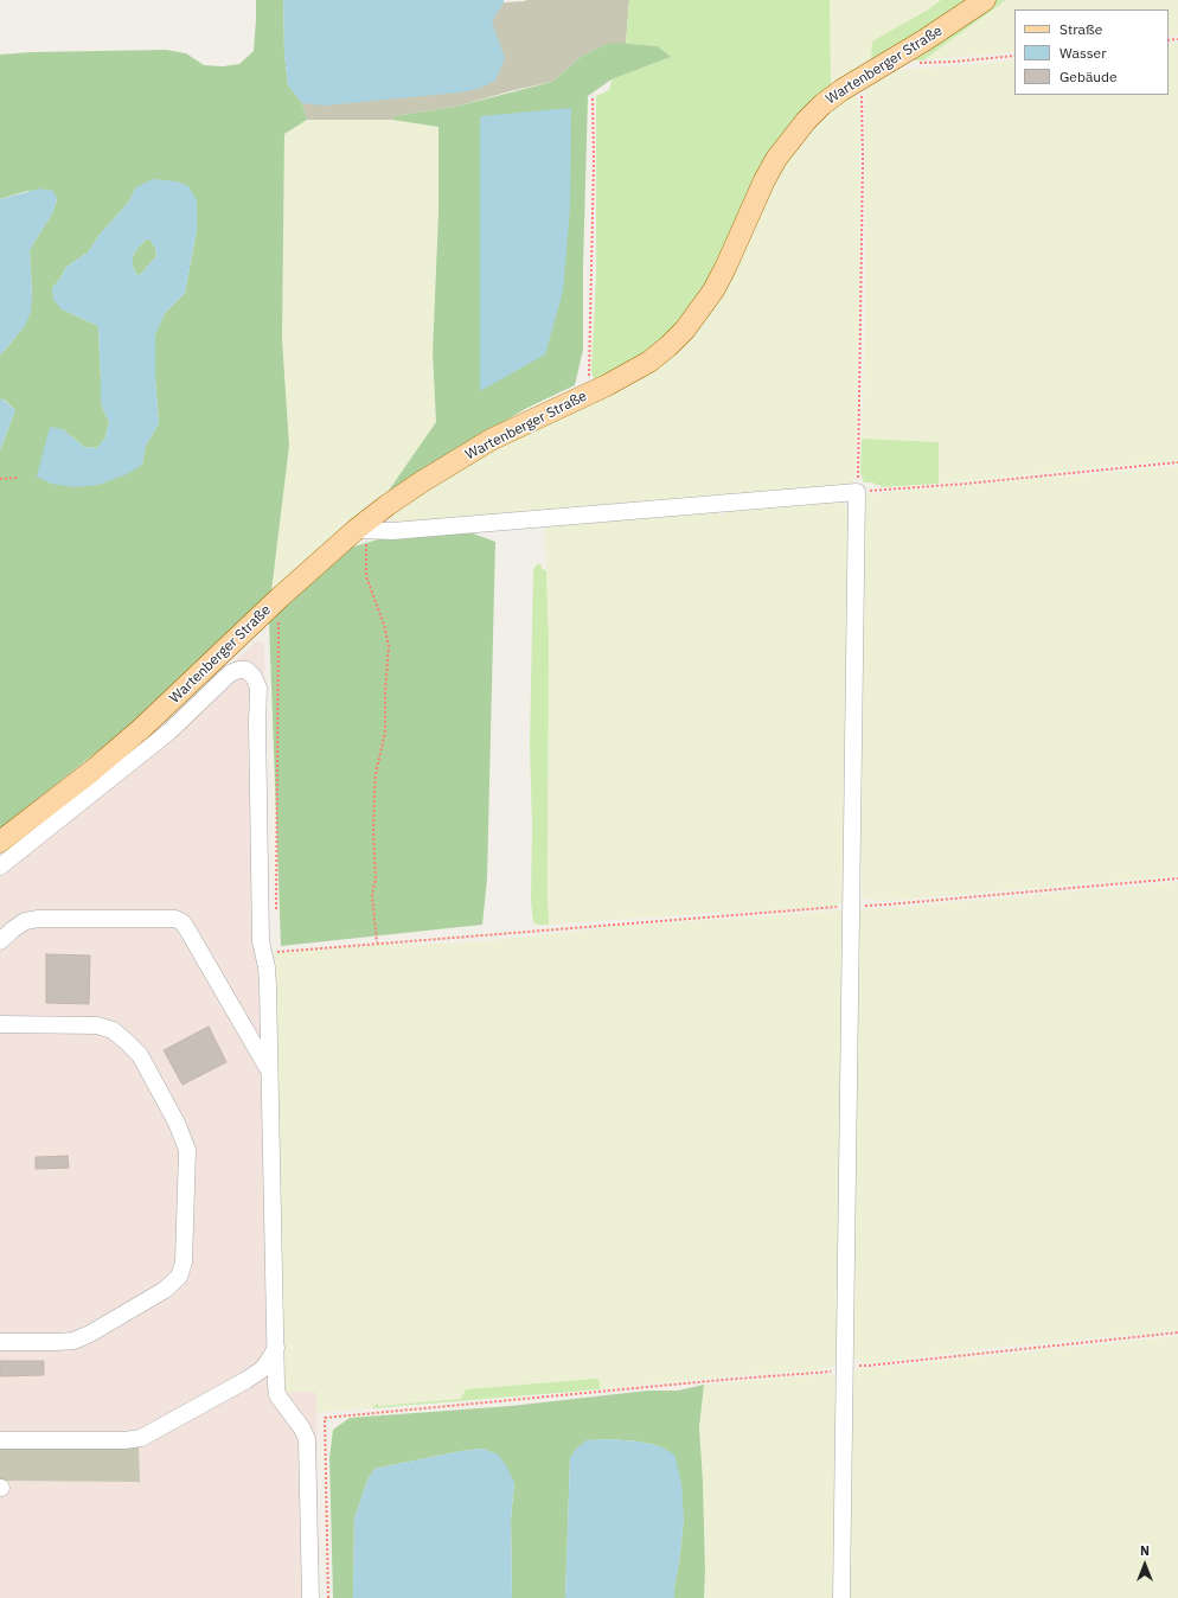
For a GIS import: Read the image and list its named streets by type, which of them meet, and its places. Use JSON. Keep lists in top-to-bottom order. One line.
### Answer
{"streets":{"main road":["Wartenberger Straße"]},"legend":["Straße","Wasser","Gebäude"],"north":"top"}
